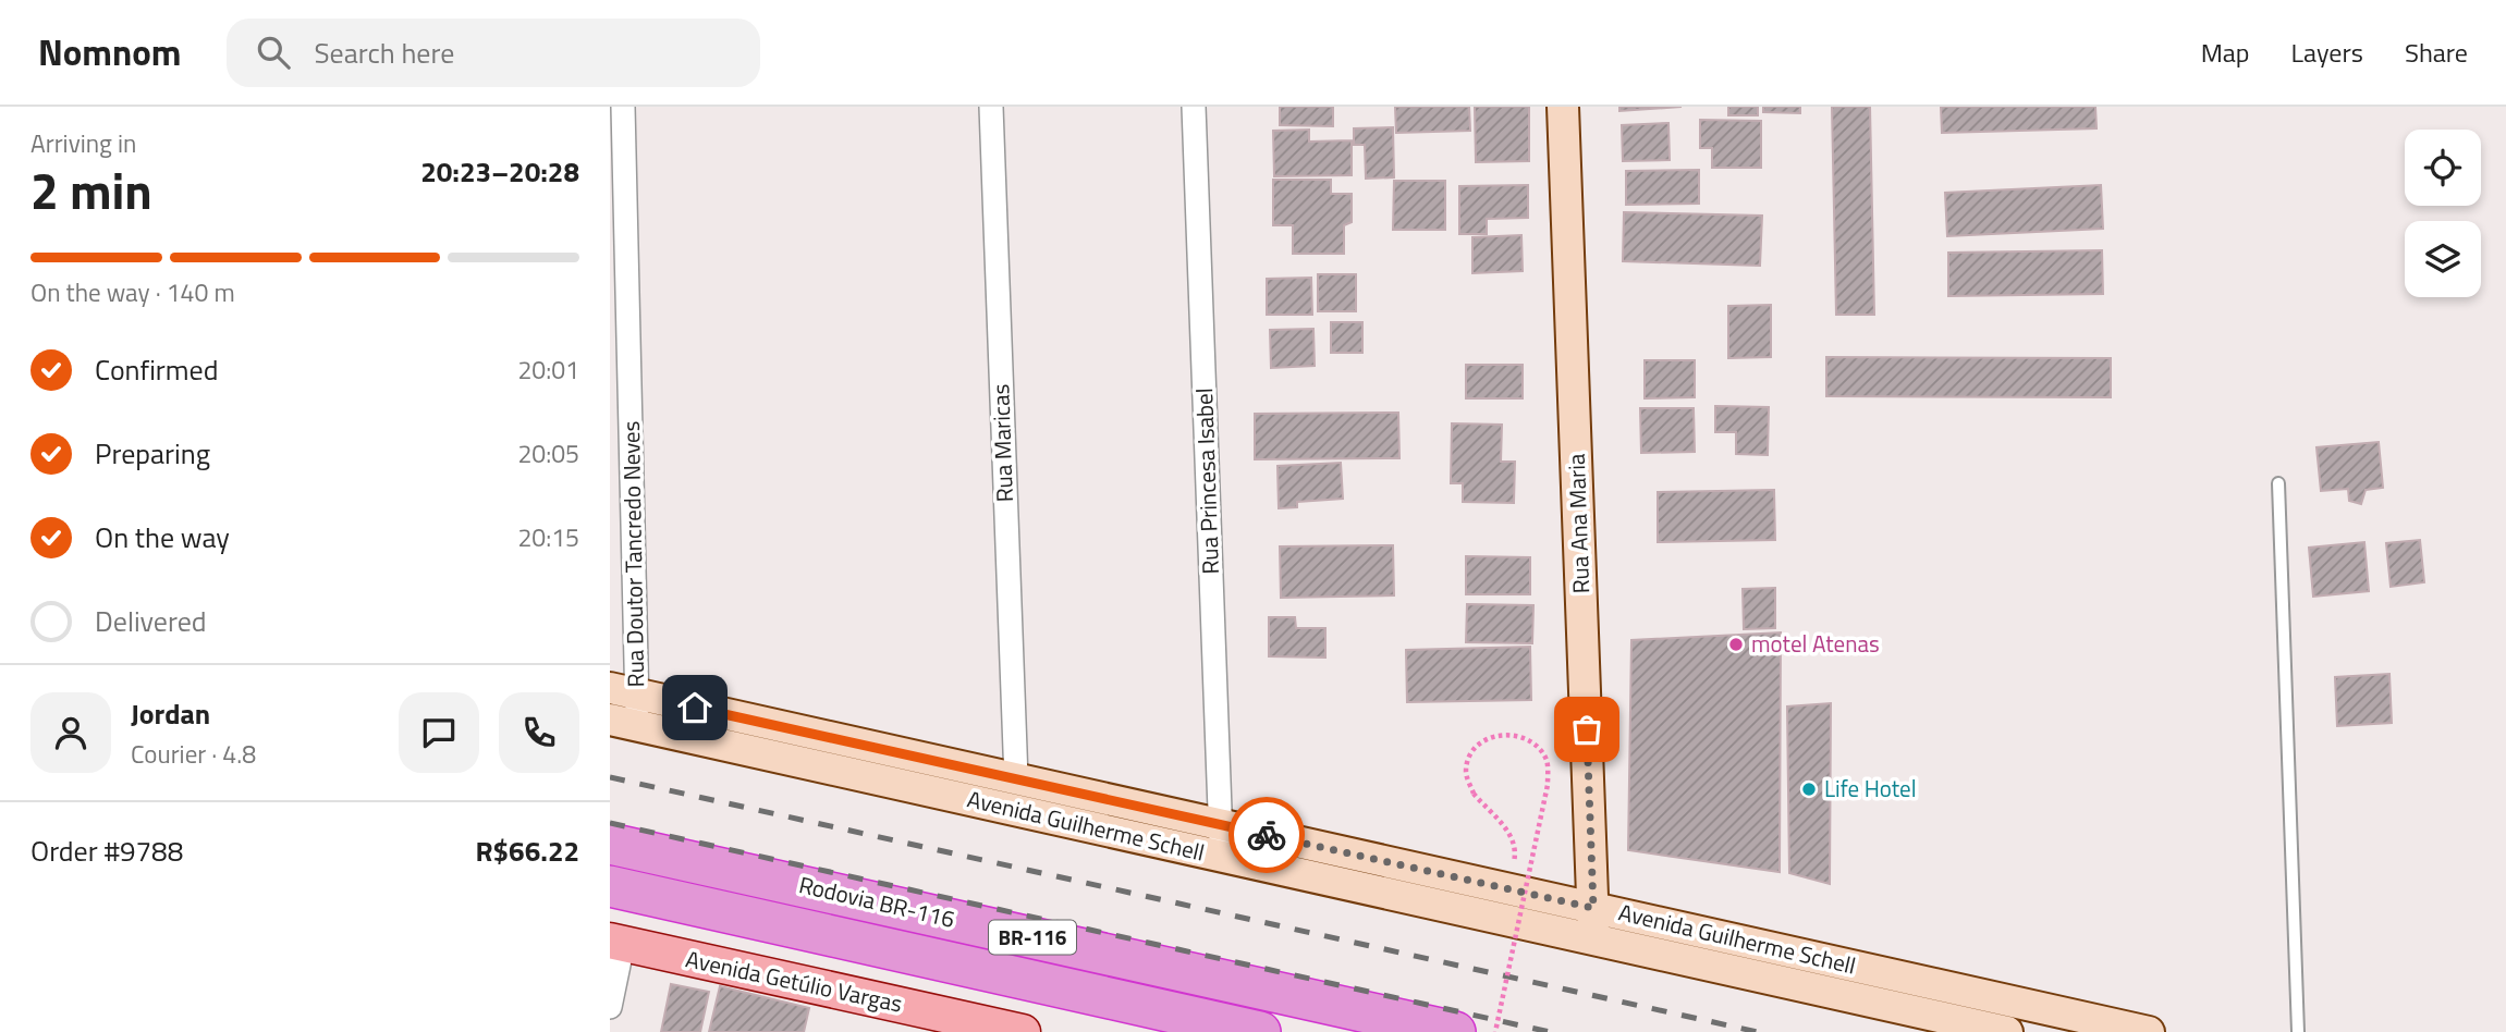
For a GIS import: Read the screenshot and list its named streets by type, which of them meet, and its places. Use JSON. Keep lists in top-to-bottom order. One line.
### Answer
{"streets":{"highway":["Rodovia BR-116","BR-116"],"main road":["Rua Ana Maria","Avenida Guilherme Schell","Avenida Getúlio Vargas"],"street":["Rua Maricas","Rua Princesa Isabel","Rua Doutor Tancredo Neves"]},"crossings":[["Rua Maricas","Avenida Guilherme Schell"],["Rua Princesa Isabel","Avenida Guilherme Schell"],["Rua Ana Maria","Avenida Guilherme Schell"],["Rua Doutor Tancredo Neves","Avenida Guilherme Schell"]],"places":["motel Atenas","Life Hotel"],"page":{"header":"Nomnom","search":"Search here","nav":["Map","Layers","Share"],"heading":["2 min","Arriving in","20:23–20:28"],"panel":["Jordan","Courier · 4.8","Order #9788","R$66.22"],"bar":"On the way · 140 m","list":[["Confirmed","20:01"],["Preparing","20:05"],["On the way","20:15"],"Delivered"]}}
